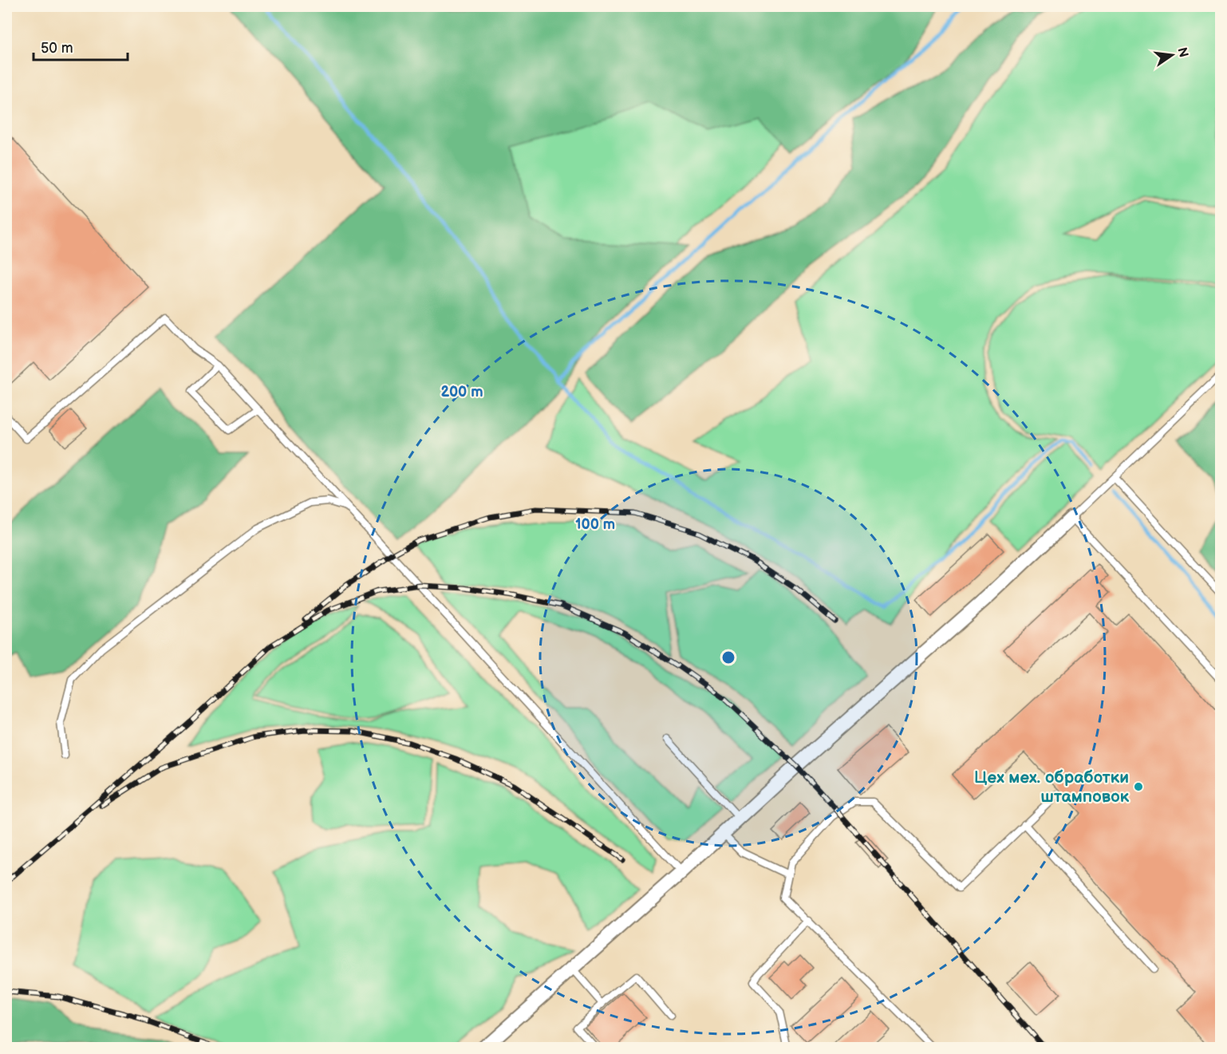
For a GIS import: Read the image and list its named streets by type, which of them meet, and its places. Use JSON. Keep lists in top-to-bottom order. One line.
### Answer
{"places":["Цех мех. обработки штамповок"],"scale_bar":"50 m","north":"right","rings":["200 m","100 m"]}
